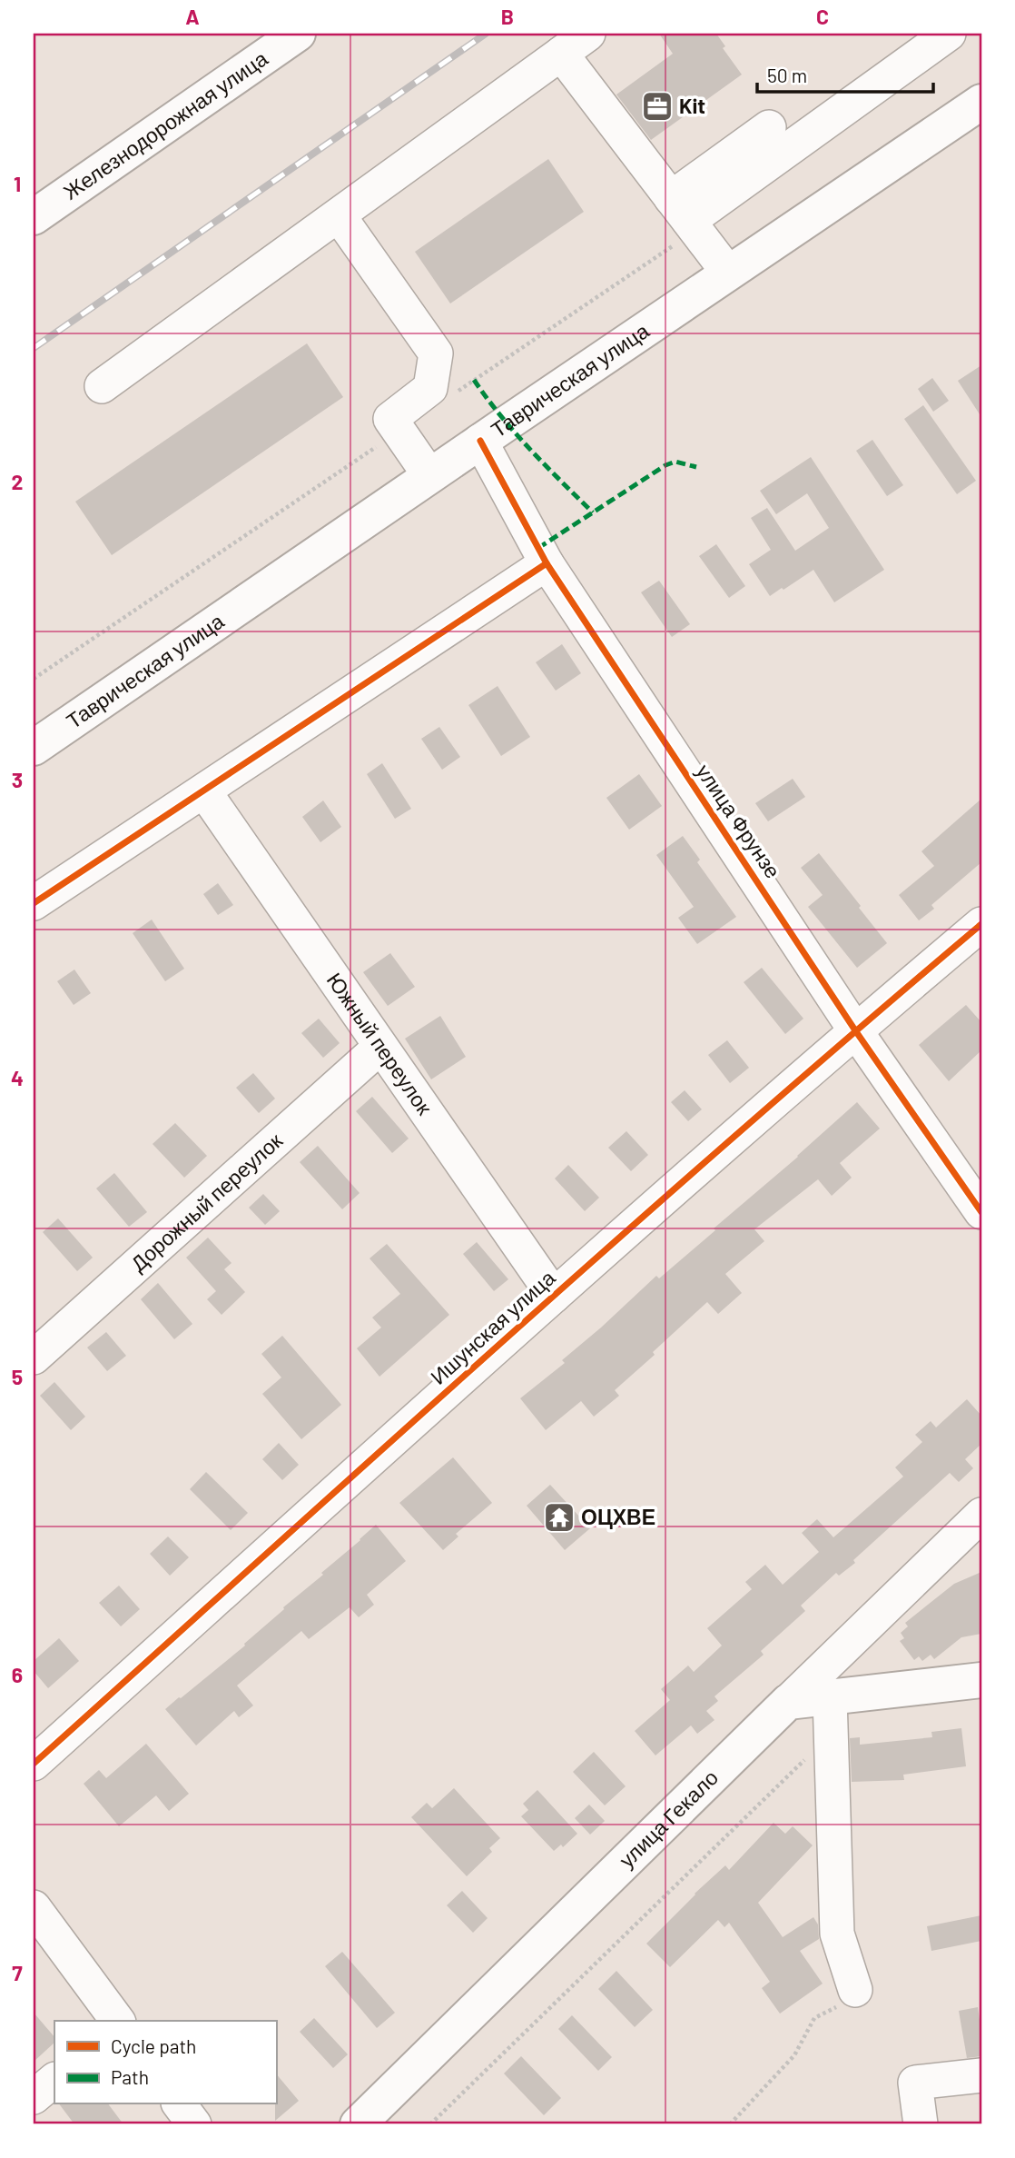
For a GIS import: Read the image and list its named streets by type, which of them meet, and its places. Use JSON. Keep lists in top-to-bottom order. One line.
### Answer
{"streets":{"main road":["Железнодорожная улица","Таврическая улица","улица Гекало"],"street":["улица Фрунзе","Южный переулок","Дорожный переулок","Ишунская улица"]},"crossings":[["Таврическая улица","улица Фрунзе"],["улица Фрунзе","Ишунская улица"],["Южный переулок","Дорожный переулок"],["Южный переулок","Ишунская улица"]],"places":{"office":["Kit"],"temple":["ОЦХВЕ"]},"legend":["Cycle path","Path"],"scale_bar":"50 m","grid":{"columns":["A","B","C"],"rows":["1","2","3","4","5","6","7"]}}
